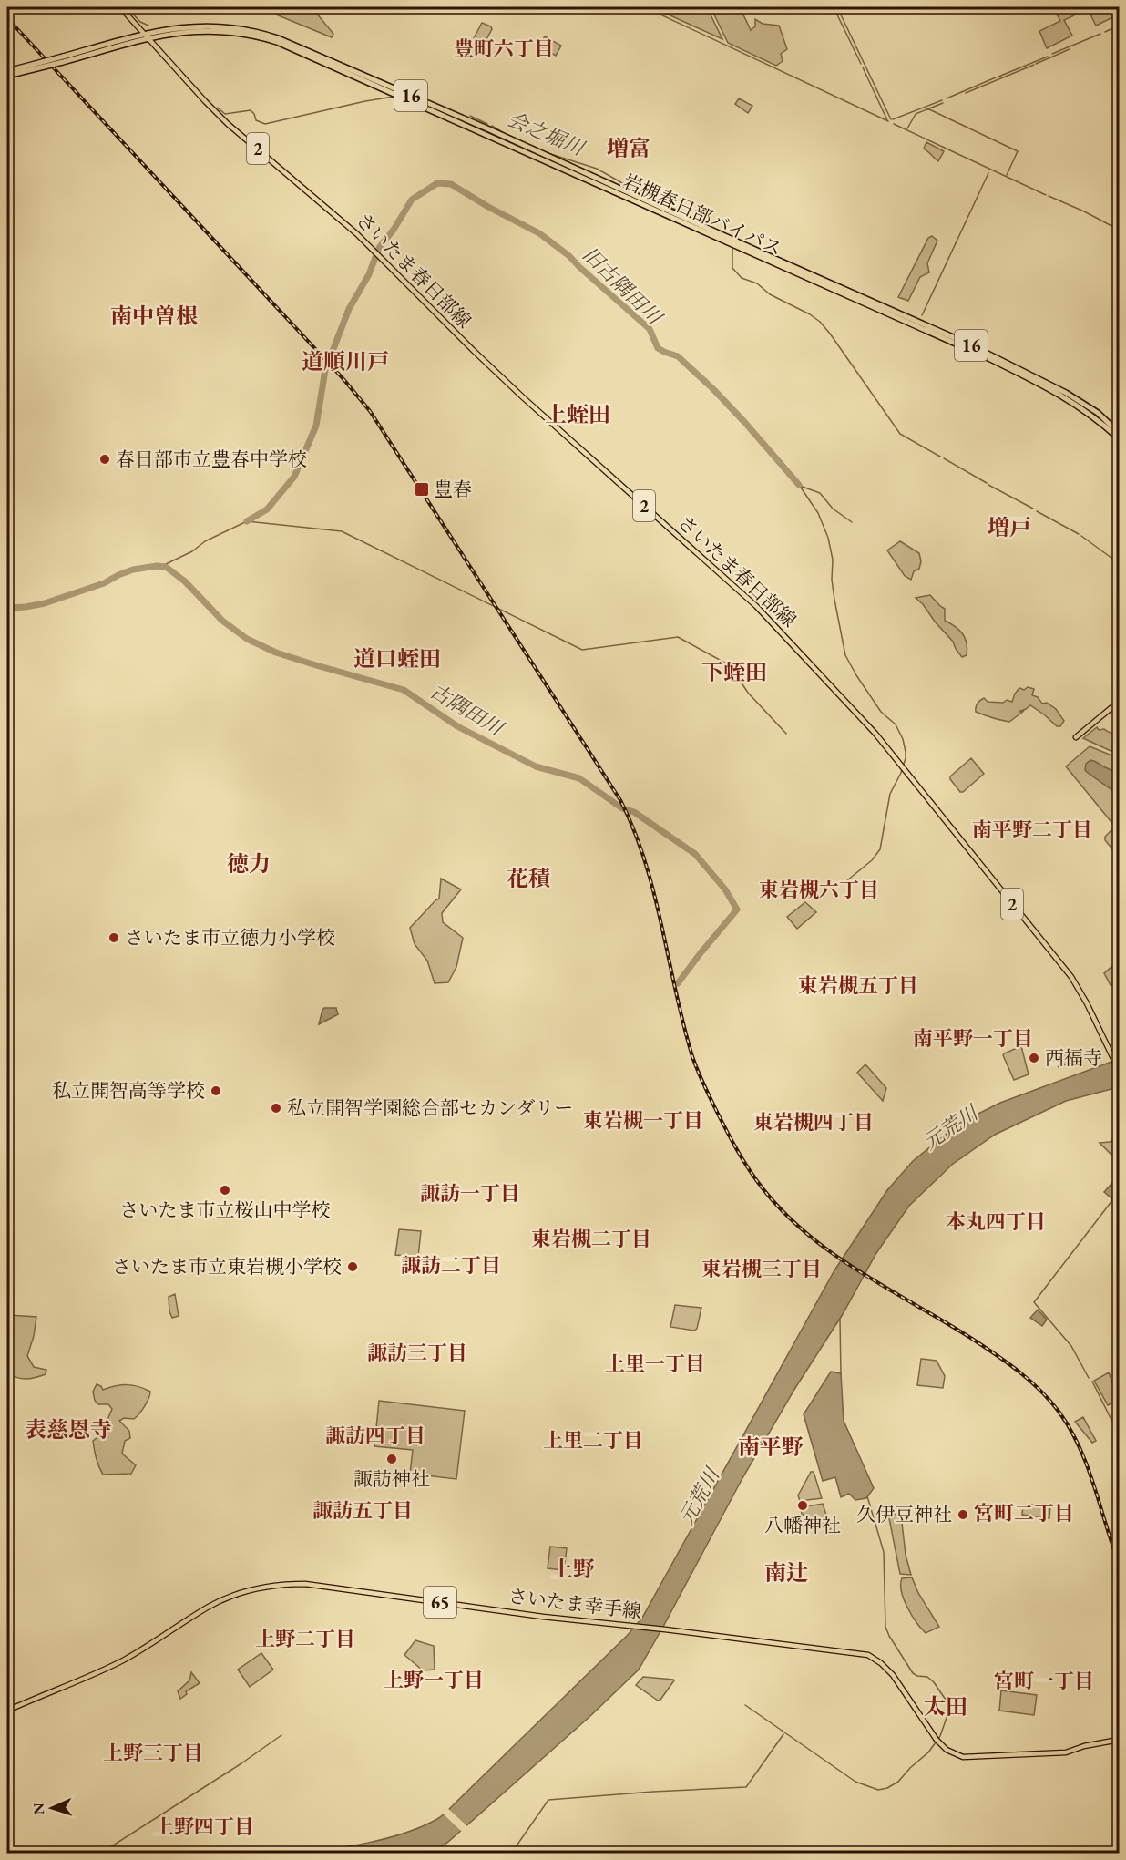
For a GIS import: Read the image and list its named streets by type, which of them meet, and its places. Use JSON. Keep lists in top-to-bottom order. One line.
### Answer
{"streets":{"highway":["16","岩槻春日部バイパス"],"main road":["2","さいたま春日部線","65","さいたま幸手線"]},"crossings":[["岩槻春日部バイパス","さいたま春日部線"]],"districts":["豊町六丁目","増富","南中曽根","道順川戸","上蛭田","増戸","道口蛭田","下蛭田","南平野二丁目","徳力","花積","東岩槻六丁目","東岩槻五丁目","南平野一丁目","東岩槻一丁目","東岩槻四丁目","諏訪一丁目","本丸四丁目","東岩槻二丁目","諏訪二丁目","東岩槻三丁目","諏訪三丁目","上里一丁目","表慈恩寺","諏訪四丁目","上里二丁目","南平野","諏訪五丁目","宮町二丁目","上野","南辻","上野二丁目","上野一丁目","宮町一丁目","太田","上野三丁目","上野四丁目"],"water":["会之堀川","旧古隅田川","古隅田川","元荒川"],"places":{"other":["春日部市立豊春中学校","さいたま市立徳力小学校","西福寺","私立開智高等学校","私立開智学園総合部セカンダリー","さいたま市立桜山中学校","さいたま市立東岩槻小学校","諏訪神社","八幡神社","久伊豆神社"],"transit":["豊春"]},"north":"left"}
